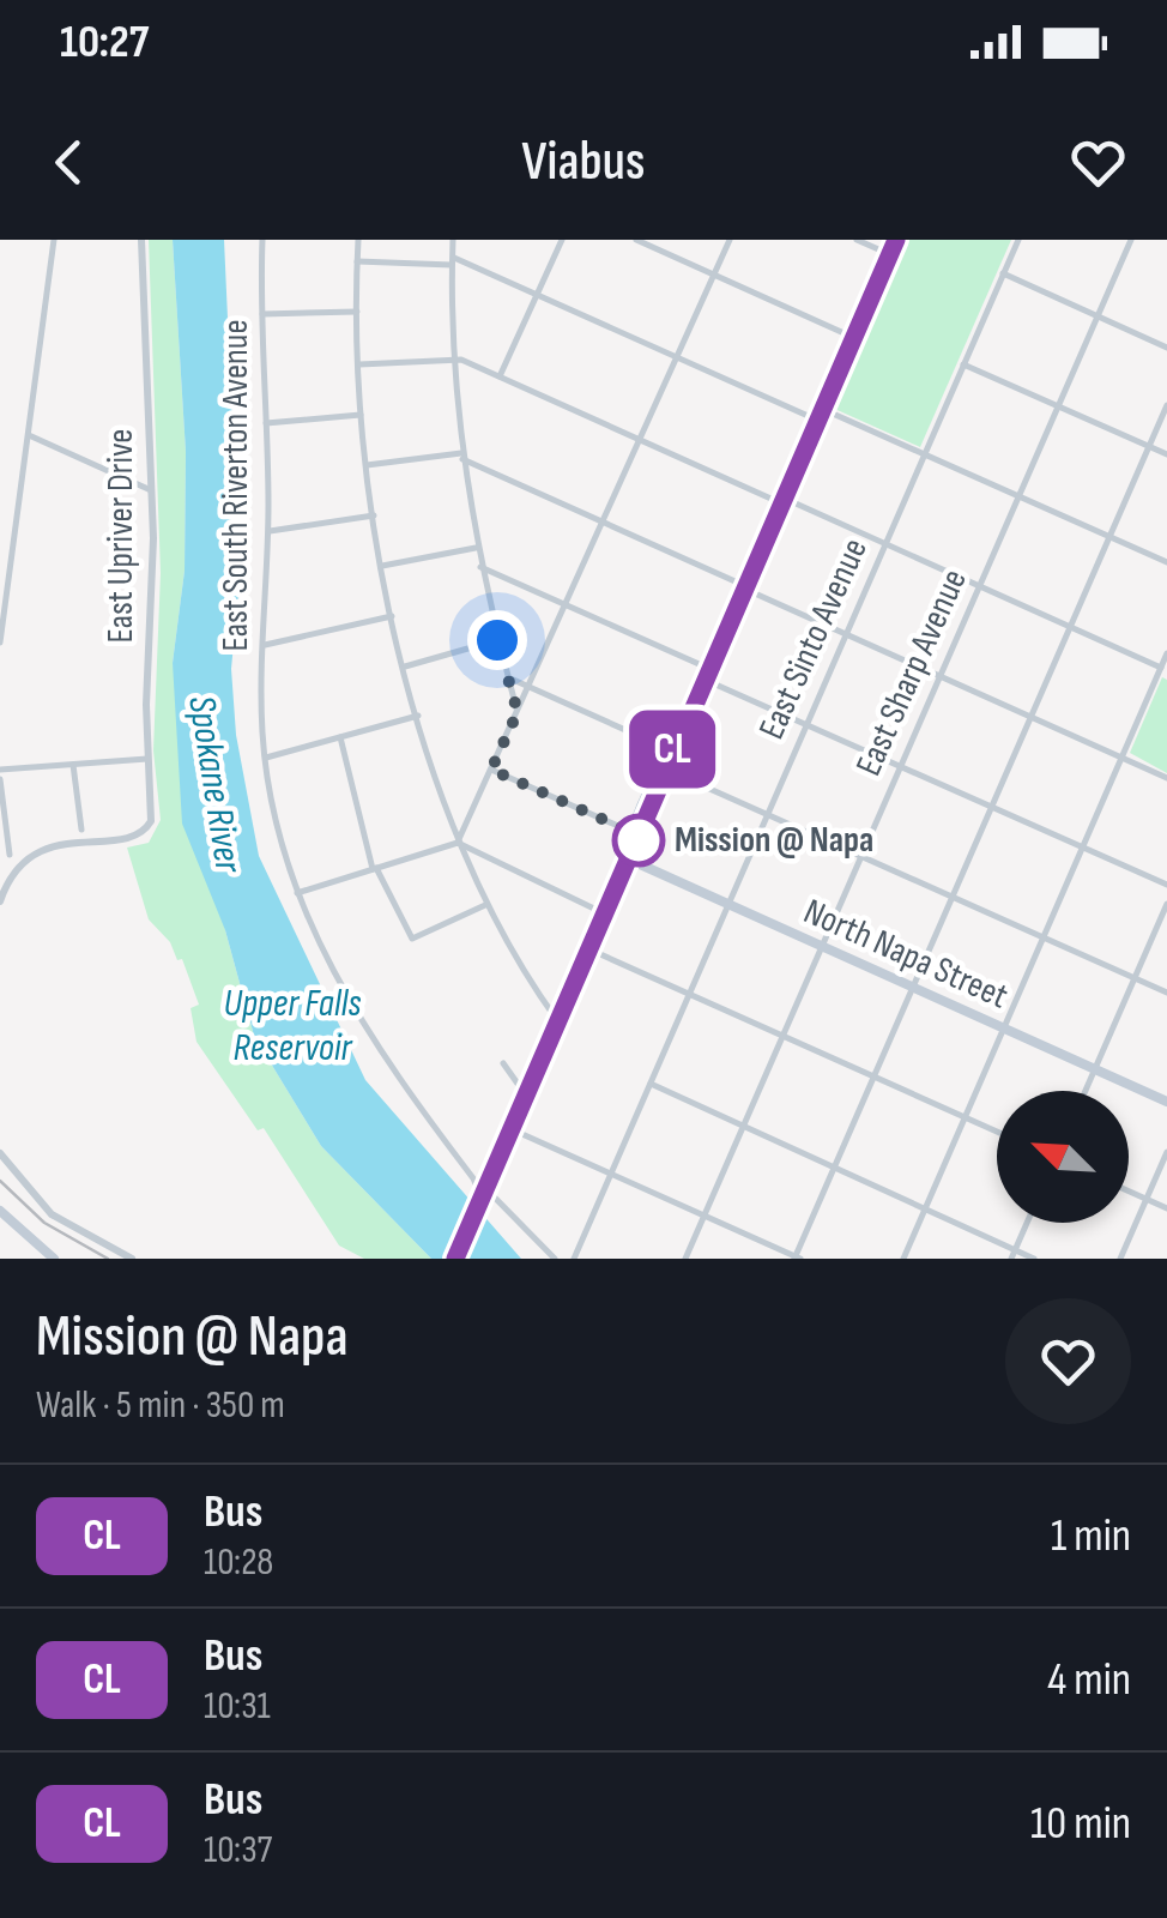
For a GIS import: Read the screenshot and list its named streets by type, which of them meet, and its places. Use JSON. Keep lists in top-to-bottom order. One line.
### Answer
{"streets":{"main road":["North Napa Street"],"street":["East South Riverton Avenue","East Upriver Drive","East Sinto Avenue","East Sharp Avenue"]},"crossings":[["East Sinto Avenue","North Napa Street"],["East Sharp Avenue","North Napa Street"]],"water":["Spokane River","Upper Falls Reservoir"],"places":["Mission @ Napa"],"lines":["bus line CL"],"north":"top left","page":{"status":"10:27","header":"Viabus","on_map":"CL","heading":["Mission @ Napa","Walk · 5 min · 350 m"],"list":[{"mark":"CL","name":"Bus","note":"10:28","value":"1 min"},{"mark":"CL","name":"Bus","note":"10:31","value":"4 min"},{"mark":"CL","name":"Bus","note":"10:37","value":"10 min"}]}}
